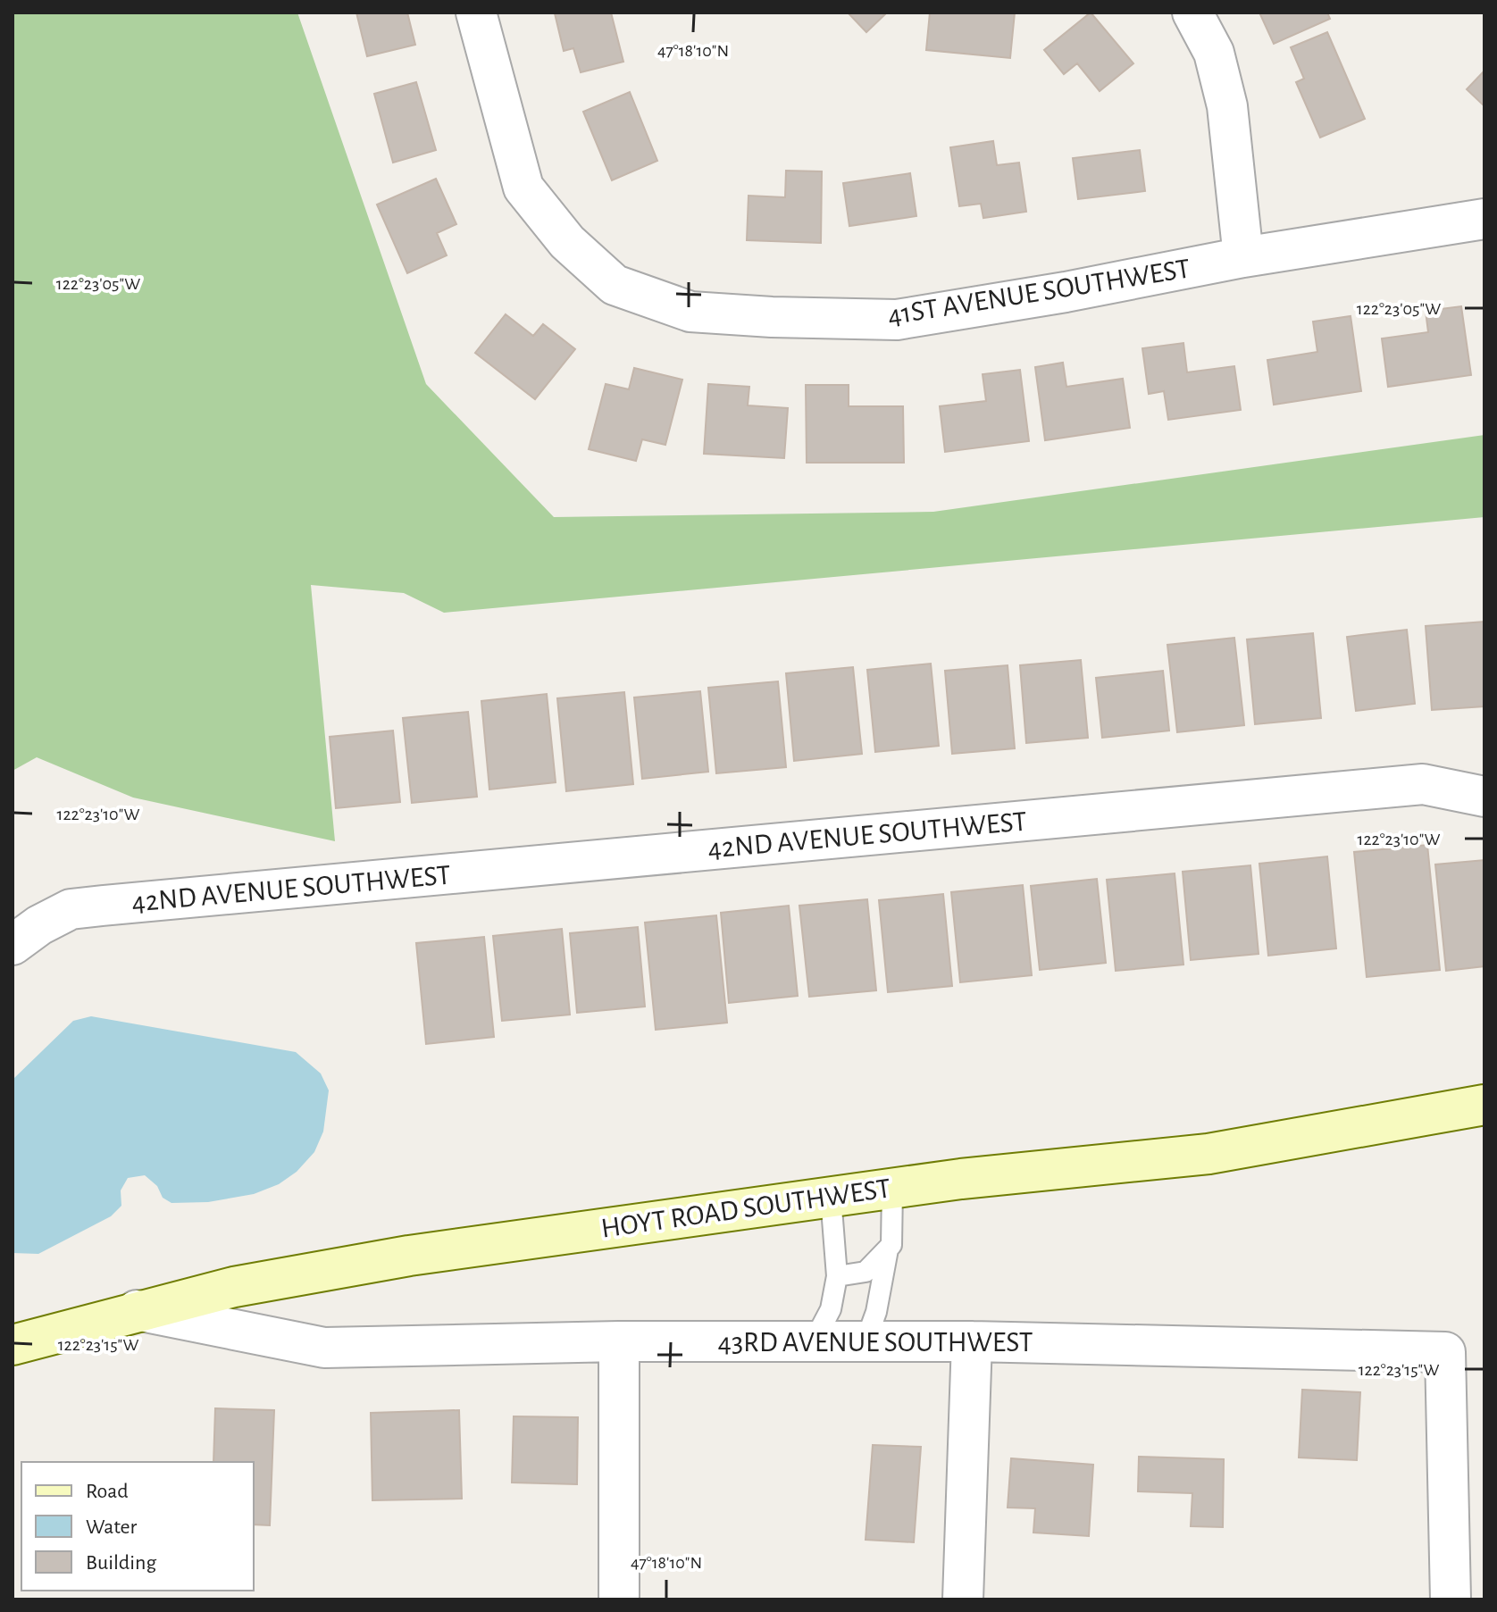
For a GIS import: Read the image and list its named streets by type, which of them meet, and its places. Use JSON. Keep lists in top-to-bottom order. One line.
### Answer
{"streets":{"main road":["HOYT ROAD SOUTHWEST"],"street":["41ST AVENUE SOUTHWEST","42ND AVENUE SOUTHWEST","43RD AVENUE SOUTHWEST"]},"crossings":[["HOYT ROAD SOUTHWEST","43RD AVENUE SOUTHWEST"]],"legend":["Road","Water","Building"],"coordinates":["47°18'10\"N","122°23'05\"W","122°23'10\"W","122°23'15\"W"]}
